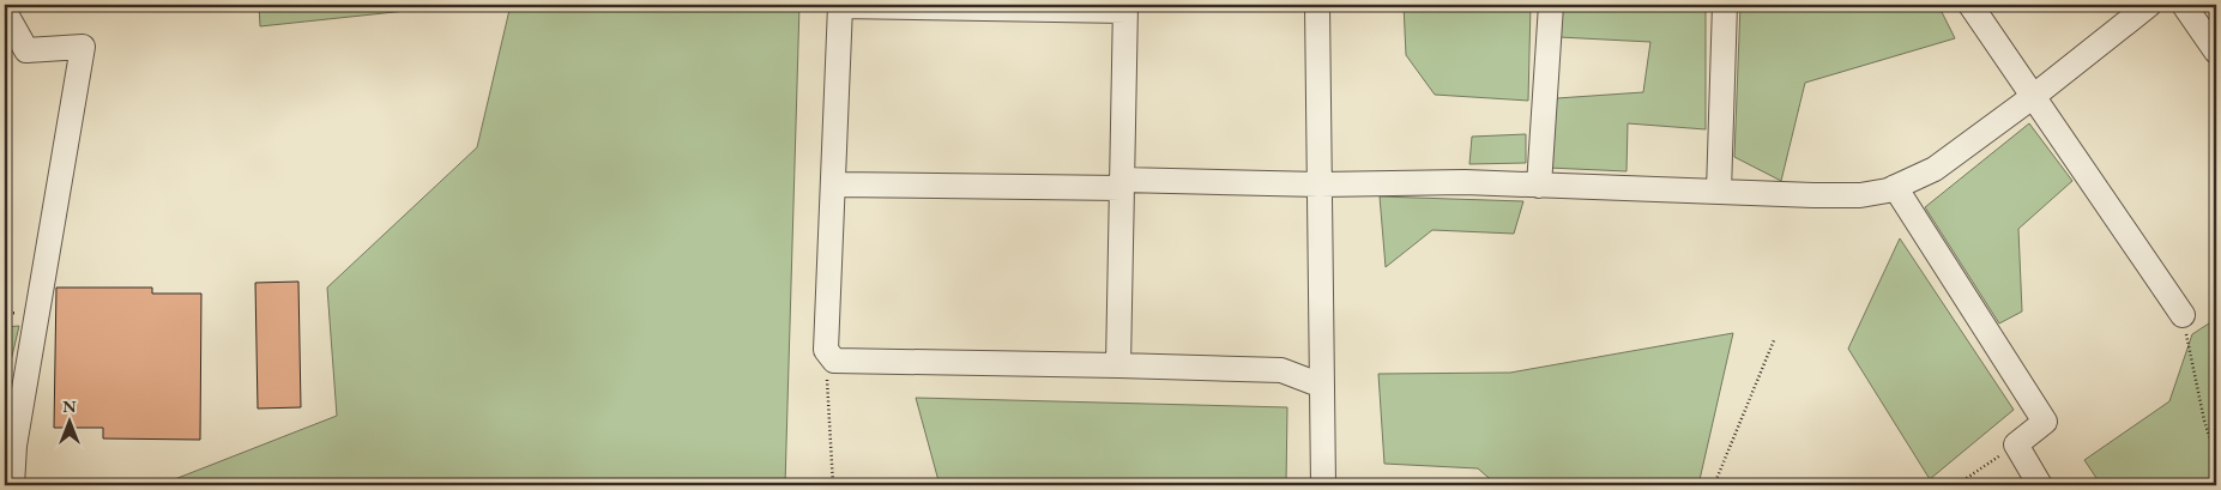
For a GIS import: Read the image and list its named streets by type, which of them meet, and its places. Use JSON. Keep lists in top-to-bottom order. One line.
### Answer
{"north":"top"}
